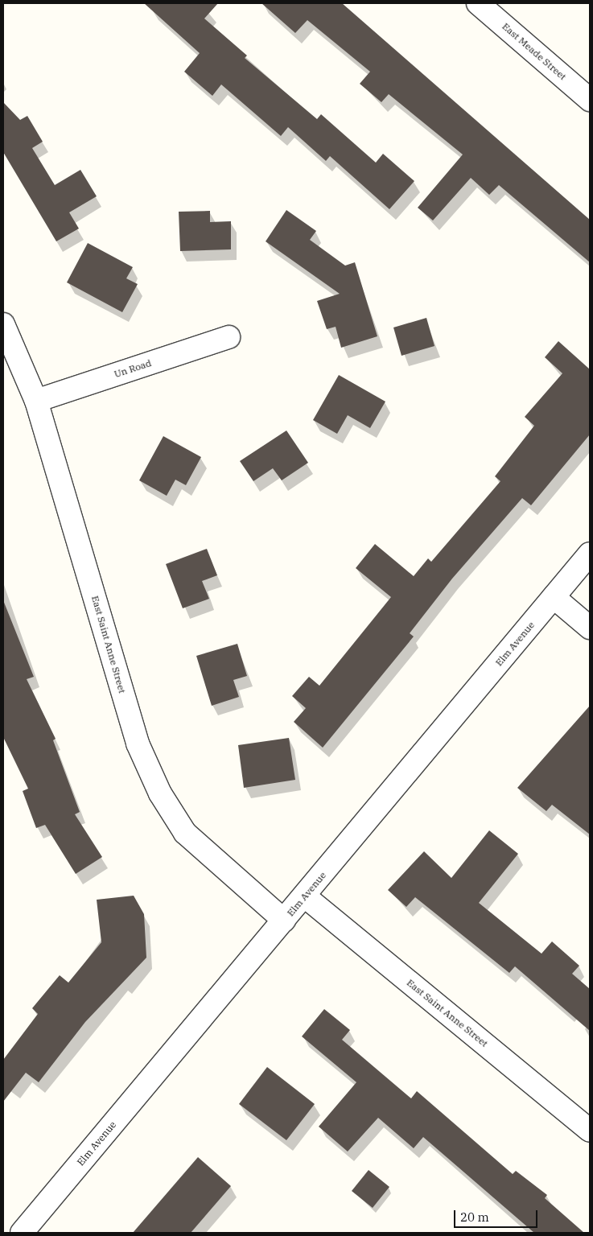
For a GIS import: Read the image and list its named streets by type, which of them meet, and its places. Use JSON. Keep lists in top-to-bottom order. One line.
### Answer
{"streets":{"street":["East Meade Street","Un Road","Elm Avenue","East Saint Anne Street"]},"crossings":[["Un Road","East Saint Anne Street"],["Elm Avenue","East Saint Anne Street"]],"scale_bar":"20 m"}
